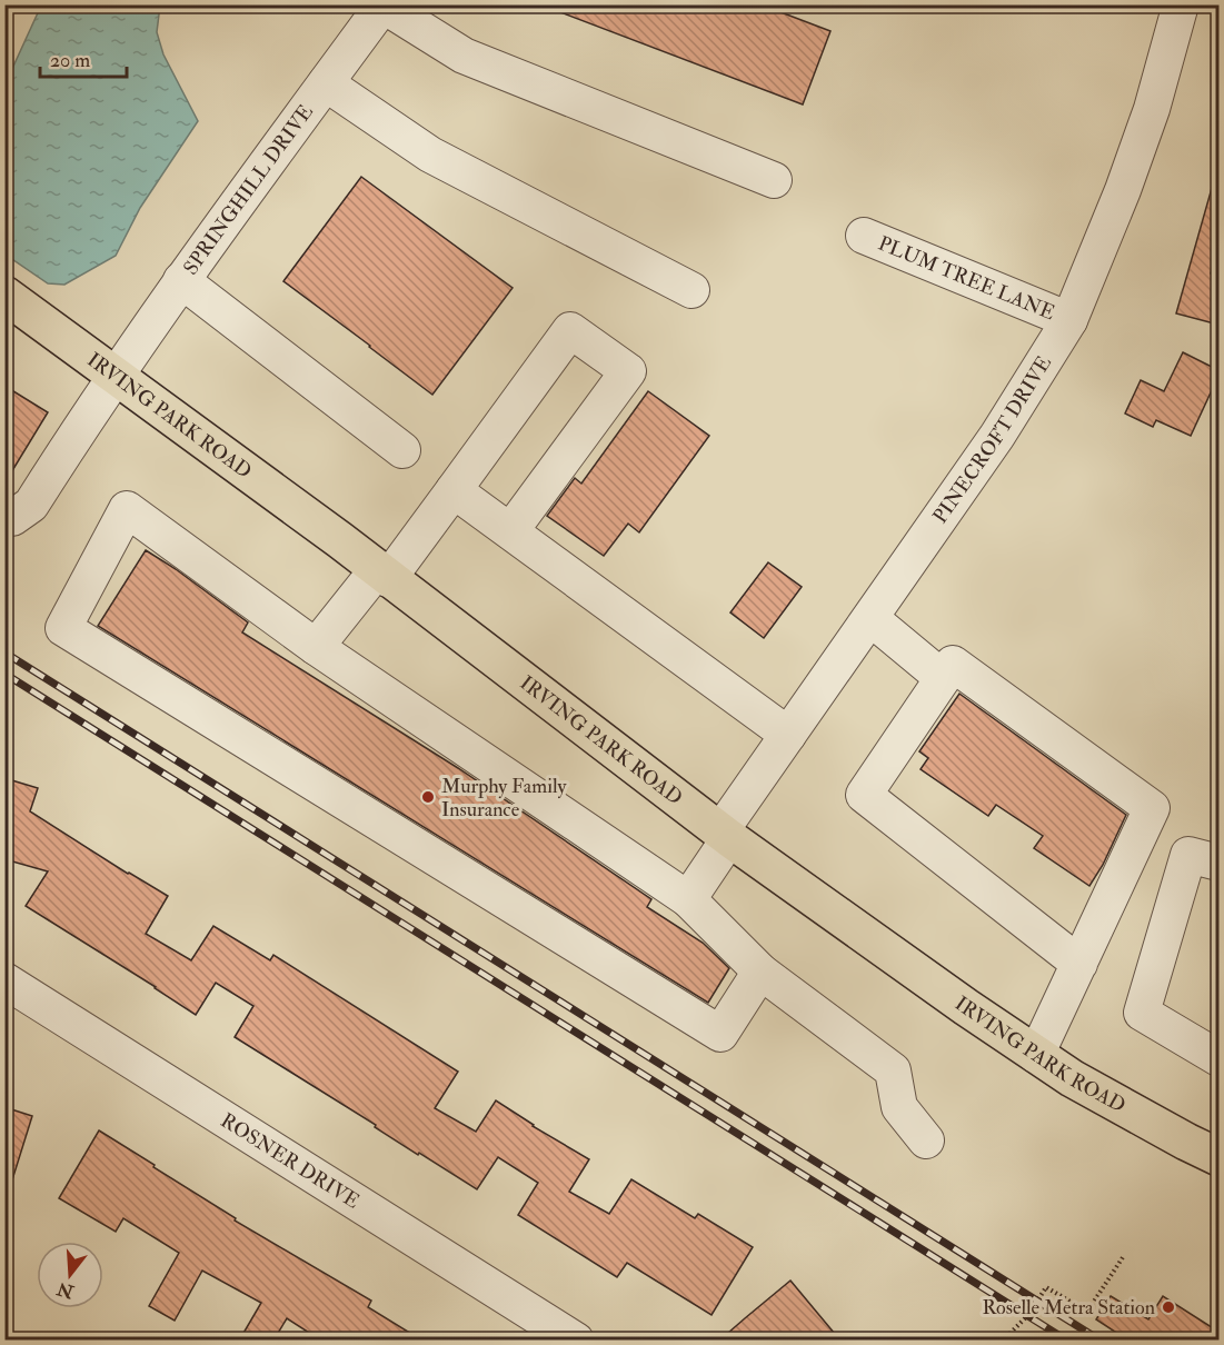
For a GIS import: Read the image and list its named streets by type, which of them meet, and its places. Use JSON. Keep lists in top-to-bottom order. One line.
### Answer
{"streets":{"main road":["IRVING PARK ROAD"],"street":["SPRINGHILL DRIVE","PLUM TREE LANE","PINECROFT DRIVE","ROSNER DRIVE"]},"crossings":[["SPRINGHILL DRIVE","IRVING PARK ROAD"],["PLUM TREE LANE","PINECROFT DRIVE"],["IRVING PARK ROAD","PINECROFT DRIVE"]],"places":["Murphy Family Insurance","Roselle Metra Station"],"scale_bar":"20 m","north":"bottom"}
